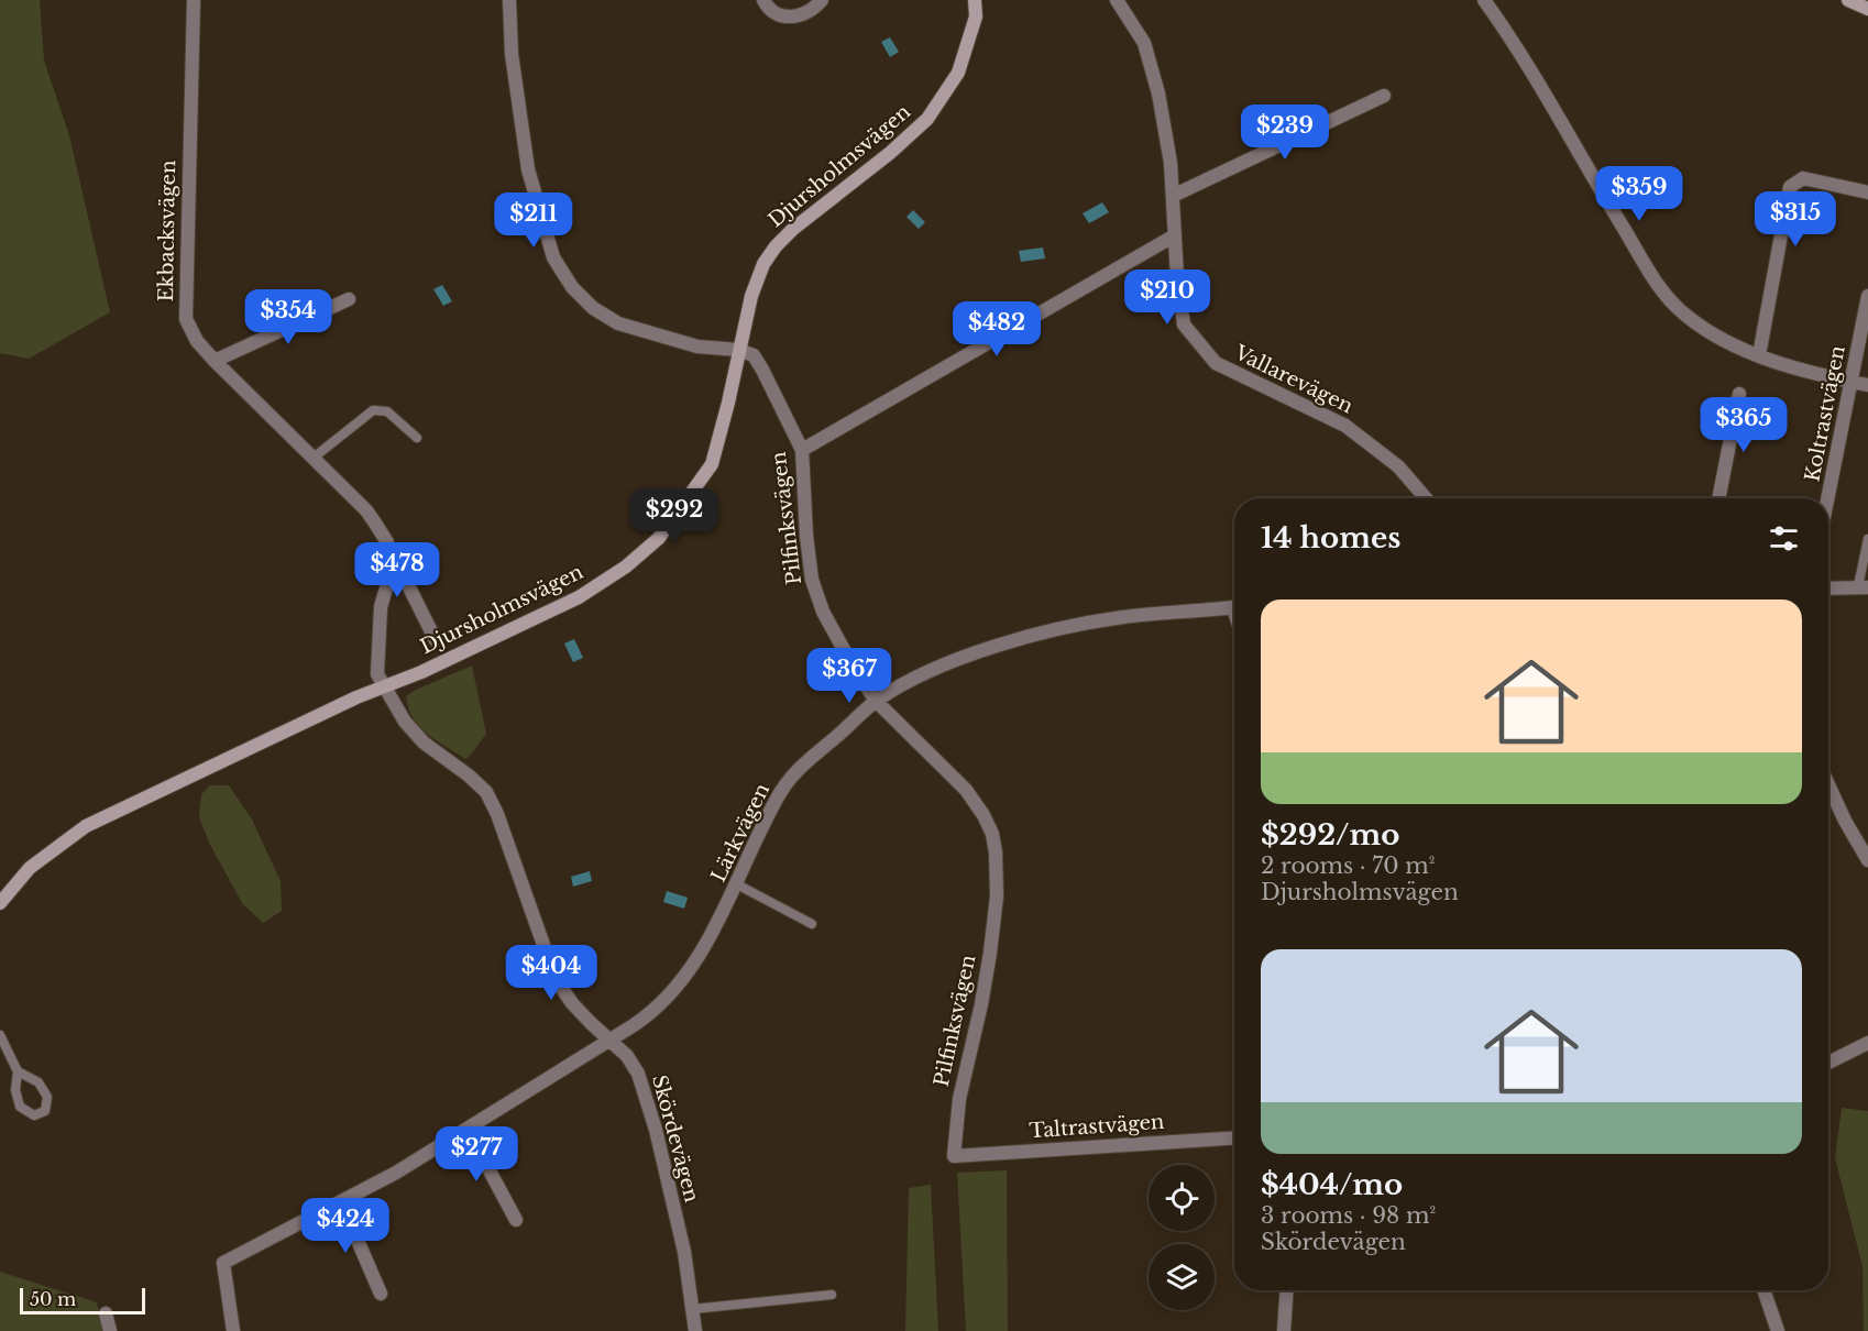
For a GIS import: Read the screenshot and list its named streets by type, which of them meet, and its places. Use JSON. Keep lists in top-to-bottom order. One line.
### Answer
{"streets":{"street":["Djursholmsvägen","Ekbacksvägen","Vallarevägen","Koltrastvägen","Pilfinksvägen","Lärkvägen","Taltrastvägen","Skördevägen"]},"crossings":[["Djursholmsvägen","Ekbacksvägen"],["Djursholmsvägen","Pilfinksvägen"],["Djursholmsvägen","Skördevägen"],["Ekbacksvägen","Skördevägen"],["Pilfinksvägen","Lärkvägen"],["Pilfinksvägen","Taltrastvägen"],["Lärkvägen","Skördevägen"]],"scale_bar":"50 m","page":{"price":["$239","$359","$315","$211","$210","$354","$482","$365","$292","$478","$367","$404","$277","$424"],"heading":"14 homes","list":[{"name":"$292/mo","note":"2 rooms · 70 m² · Djursholmsvägen"},{"name":"$404/mo","note":"3 rooms · 98 m² · Skördevägen"}],"scale":"50 m"}}
